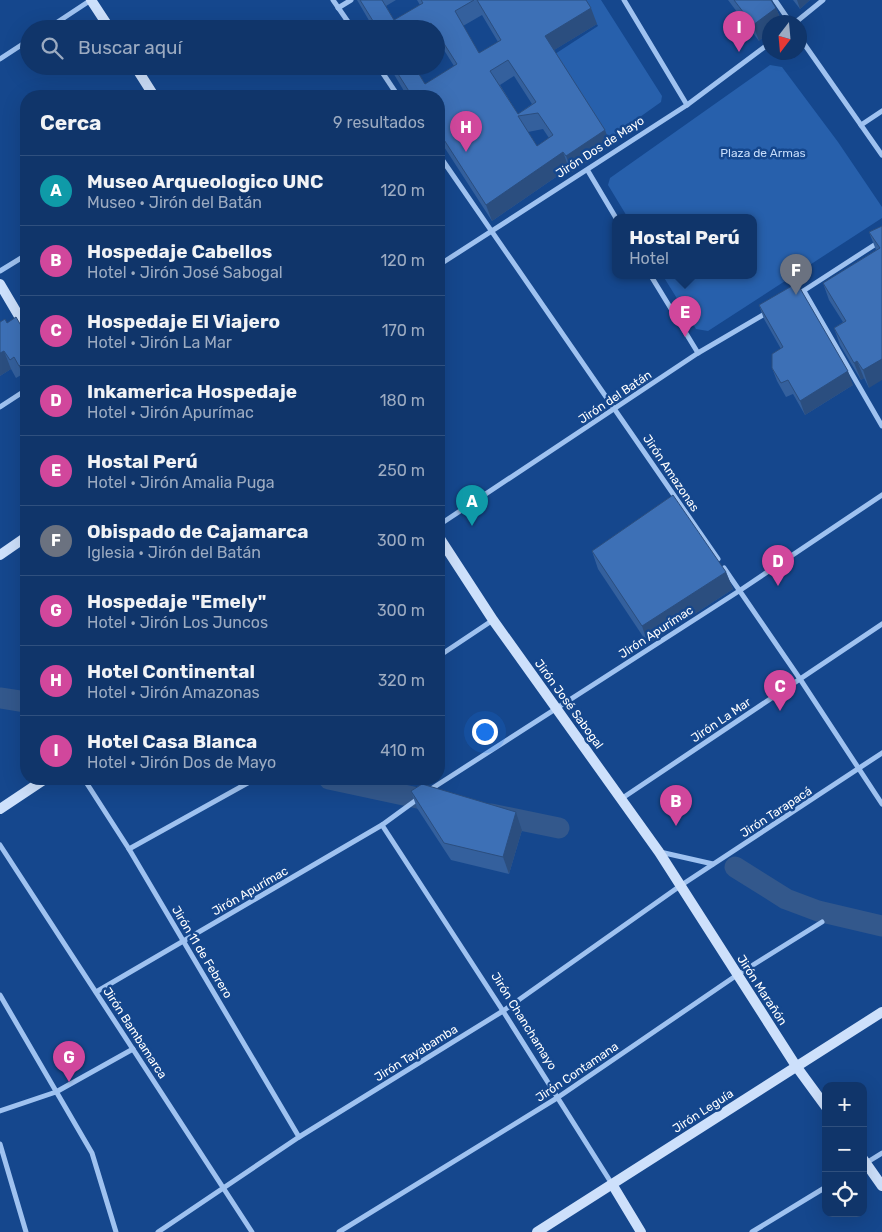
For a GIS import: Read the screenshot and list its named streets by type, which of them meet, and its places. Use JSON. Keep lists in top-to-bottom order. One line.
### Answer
{"streets":{"street":["Jirón Dos de Mayo","Jirón del Batán","Jirón Amazonas","Jirón Apurímac","Jirón José Sabogal","Jirón La Mar","Jirón Tarapacá","Jirón 11 de Febrero","Jirón Marañón","Jirón Chanchamayo","Jirón Bambamarca","Jirón Tayabamba","Jirón Contamana","Jirón Leguía"]},"crossings":[["Jirón Dos de Mayo","Jirón Amazonas"],["Jirón del Batán","Jirón Amazonas"],["Jirón Amazonas","Jirón Apurímac"],["Jirón Amazonas","Jirón La Mar"],["Jirón Amazonas","Jirón Tarapacá"],["Jirón Apurímac","Jirón José Sabogal"],["Jirón Apurímac","Jirón 11 de Febrero"],["Jirón Apurímac","Jirón Chanchamayo"],["Jirón Apurímac","Jirón Bambamarca"],["Jirón José Sabogal","Jirón La Mar"],["Jirón José Sabogal","Jirón Tarapacá"],["Jirón José Sabogal","Jirón Marañón"],["Jirón José Sabogal","Jirón Tayabamba"],["Jirón Tarapacá","Jirón Marañón"],["Jirón Tarapacá","Jirón Tayabamba"],["Jirón 11 de Febrero","Jirón Tayabamba"],["Jirón Marañón","Jirón Tayabamba"],["Jirón Marañón","Jirón Contamana"],["Jirón Marañón","Jirón Leguía"],["Jirón Chanchamayo","Jirón Tayabamba"],["Jirón Chanchamayo","Jirón Contamana"],["Jirón Chanchamayo","Jirón Leguía"],["Jirón Bambamarca","Jirón Tayabamba"]],"parks":["Plaza de Armas"],"north":"bottom","page":{"pins":["I","H","F","E","A","D","C","B","G"],"search":"Buscar aquí","heading":["Cerca","9 resultados"],"list":[{"mark":"A","name":"Museo Arqueologico UNC","note":"Museo · Jirón del Batán","value":"120 m"},{"mark":"B","name":"Hospedaje Cabellos","note":"Hotel · Jirón José Sabogal","value":"120 m"},{"mark":"C","name":"Hospedaje El Viajero","note":"Hotel · Jirón La Mar","value":"170 m"},{"mark":"D","name":"Inkamerica Hospedaje","note":"Hotel · Jirón Apurímac","value":"180 m"},{"mark":"E","name":"Hostal Perú","note":"Hotel · Jirón Amalia Puga","value":"250 m"},{"mark":"F","name":"Obispado de Cajamarca","note":"Iglesia · Jirón del Batán","value":"300 m"},{"mark":"G","name":"Hospedaje \"Emely\"","note":"Hotel · Jirón Los Juncos","value":"300 m"},{"mark":"H","name":"Hotel Continental","note":"Hotel · Jirón Amazonas","value":"320 m"},{"mark":"I","name":"Hotel Casa Blanca","note":"Hotel · Jirón Dos de Mayo","value":"410 m"}],"popup":["Hostal Perú","Hotel"],"map_buttons":["+","−"]}}
